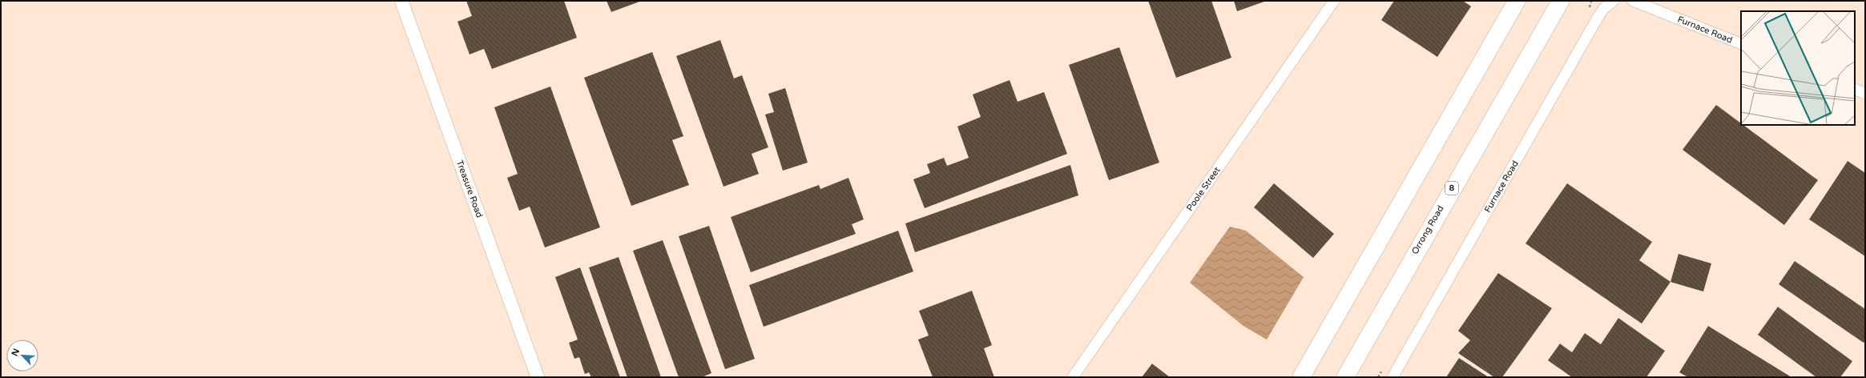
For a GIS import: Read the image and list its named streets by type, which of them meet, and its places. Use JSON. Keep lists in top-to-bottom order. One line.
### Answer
{"streets":{"highway":["8","Orrong Road"],"street":["Furnace Road","Treasure Road","Poole Street"]},"north":"top left"}
